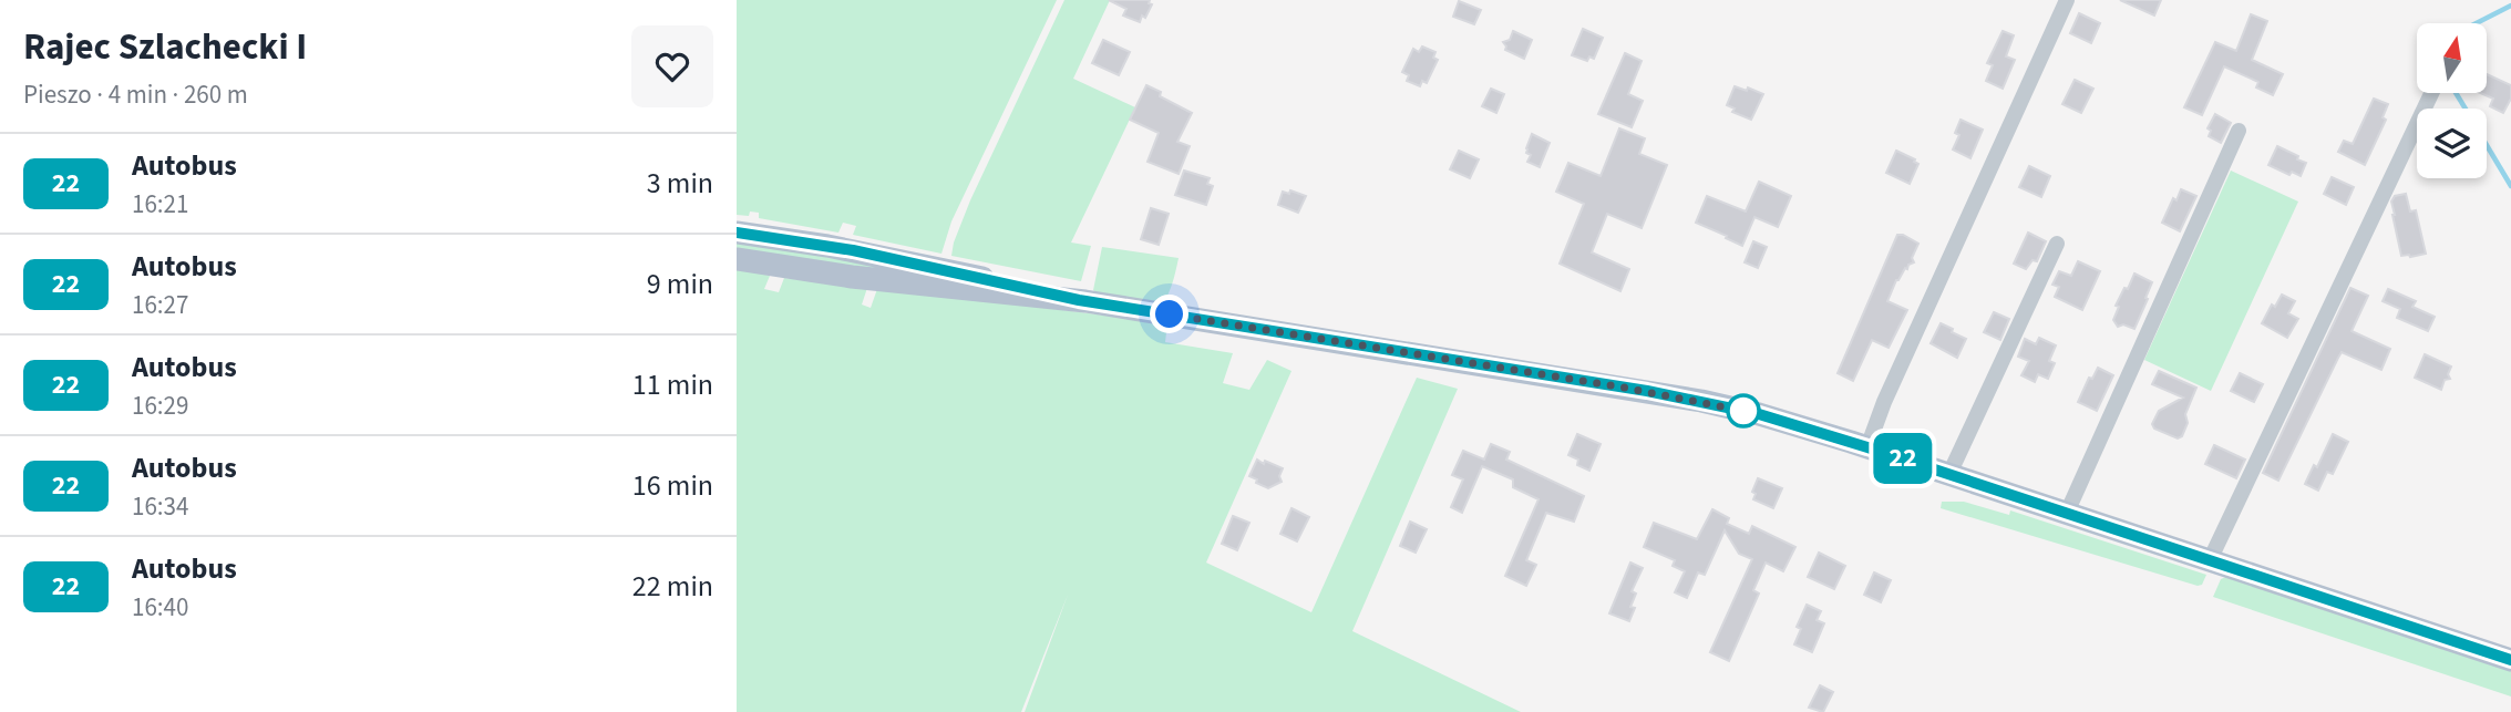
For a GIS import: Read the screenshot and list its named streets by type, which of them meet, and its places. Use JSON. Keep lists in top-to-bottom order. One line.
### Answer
{"lines":["bus line 22"],"north":"top","page":{"heading":["Rajec Szlachecki I","Pieszo · 4 min · 260 m"],"on_map":"22","list":[{"mark":"22","name":"Autobus","note":"16:21","value":"3 min"},{"mark":"22","name":"Autobus","note":"16:27","value":"9 min"},{"mark":"22","name":"Autobus","note":"16:29","value":"11 min"},{"mark":"22","name":"Autobus","note":"16:34","value":"16 min"},{"mark":"22","name":"Autobus","note":"16:40","value":"22 min"}]}}
